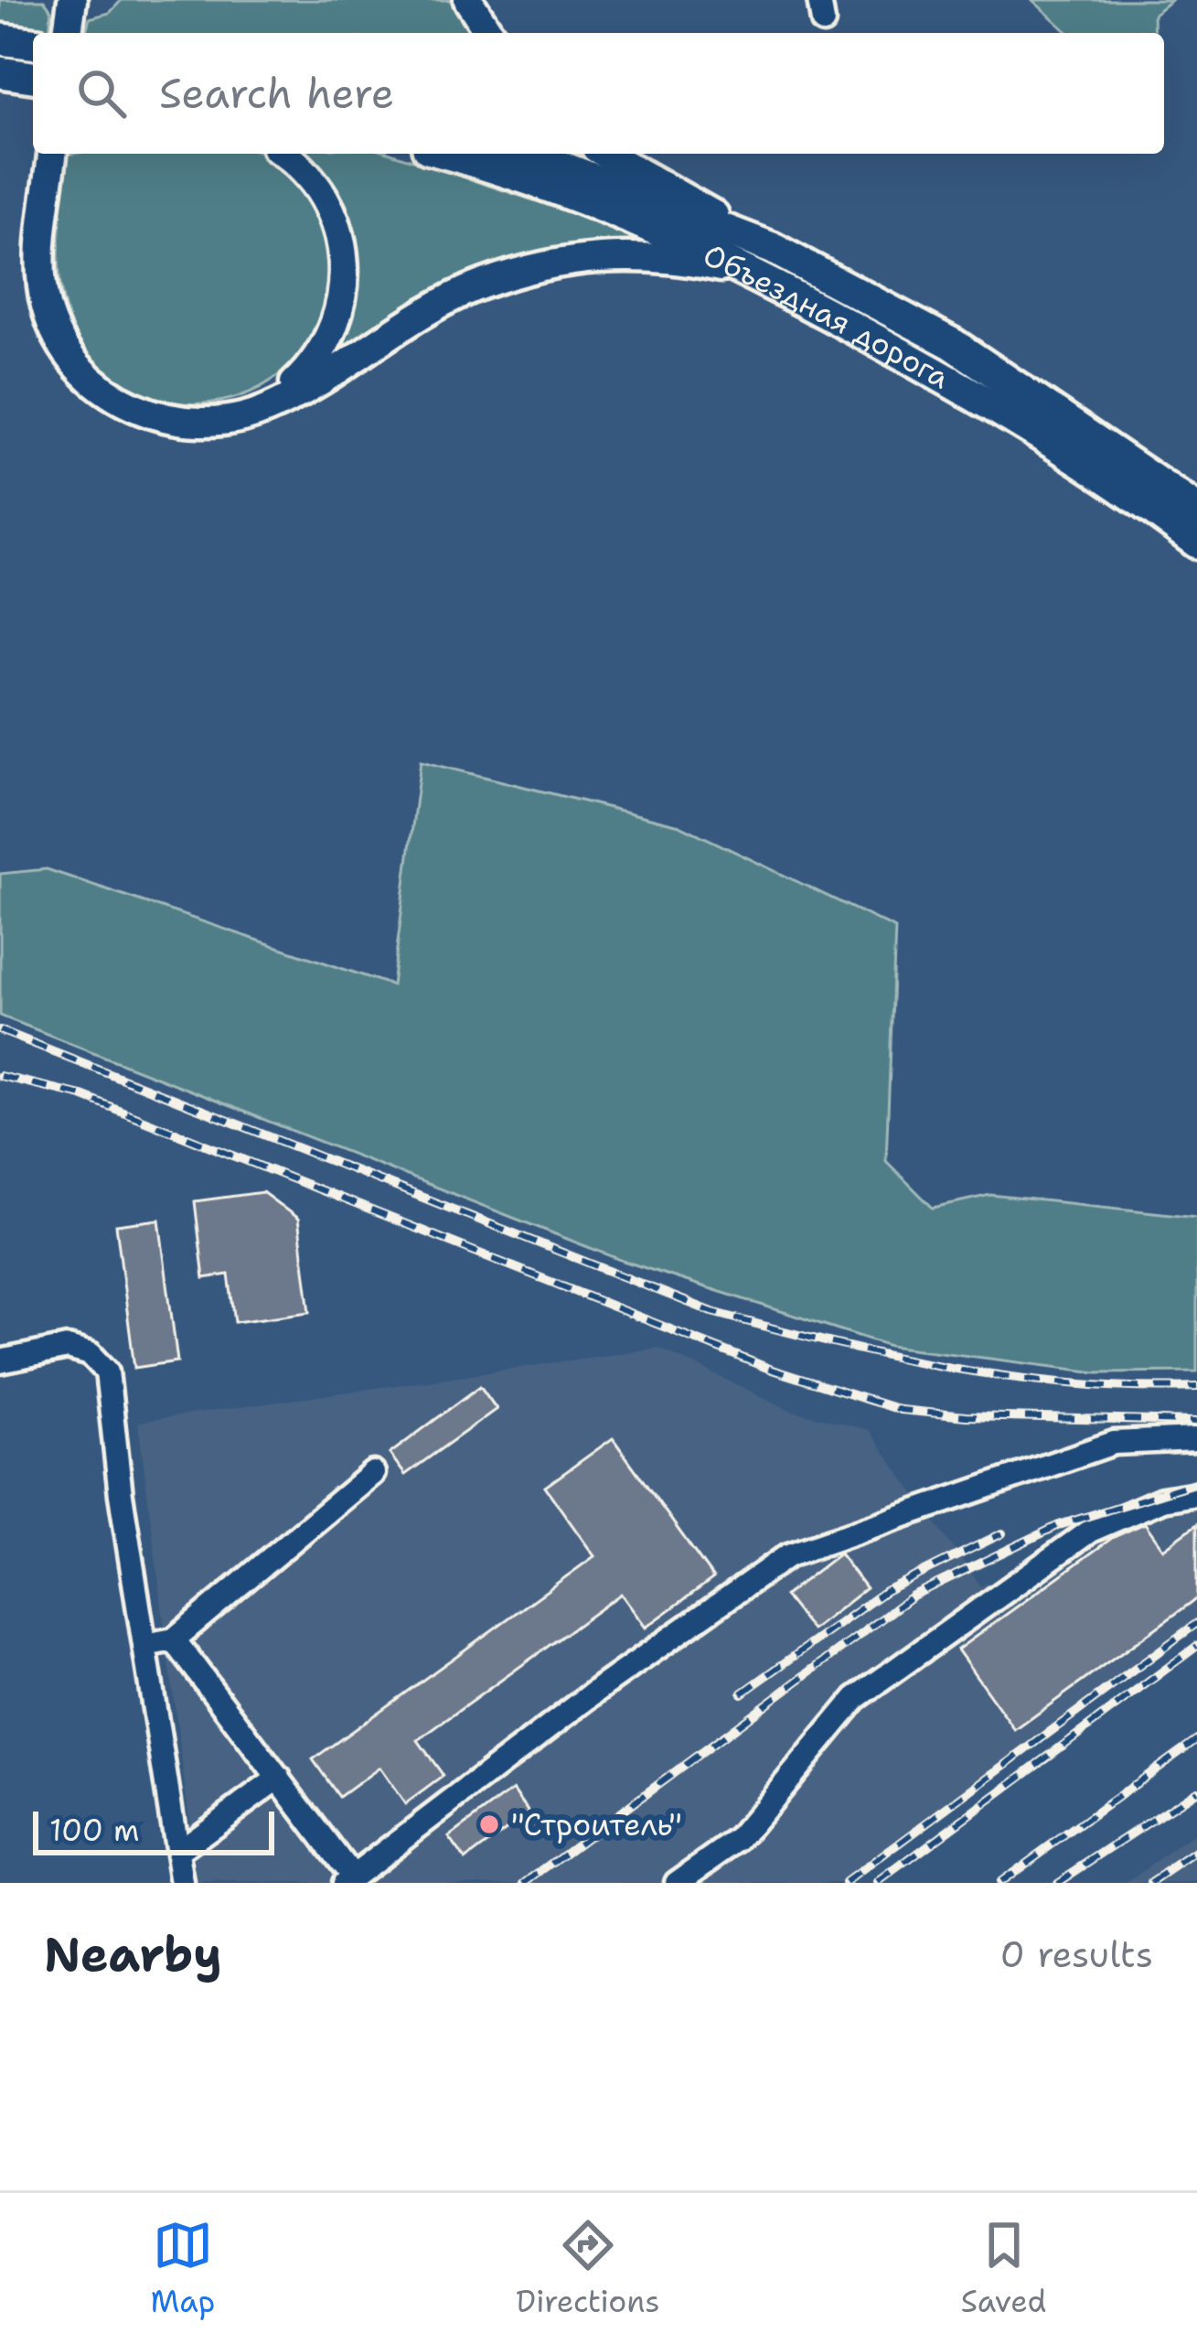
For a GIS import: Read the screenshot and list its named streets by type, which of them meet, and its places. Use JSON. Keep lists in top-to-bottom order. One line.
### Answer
{"streets":{"highway":["Объездная дорога"]},"places":["\"Строитель\""],"scale_bar":"100 m","page":{"search":"Search here","scale":"100 m","heading":["Nearby","0 results"],"nav":["Map","Directions","Saved"]}}
